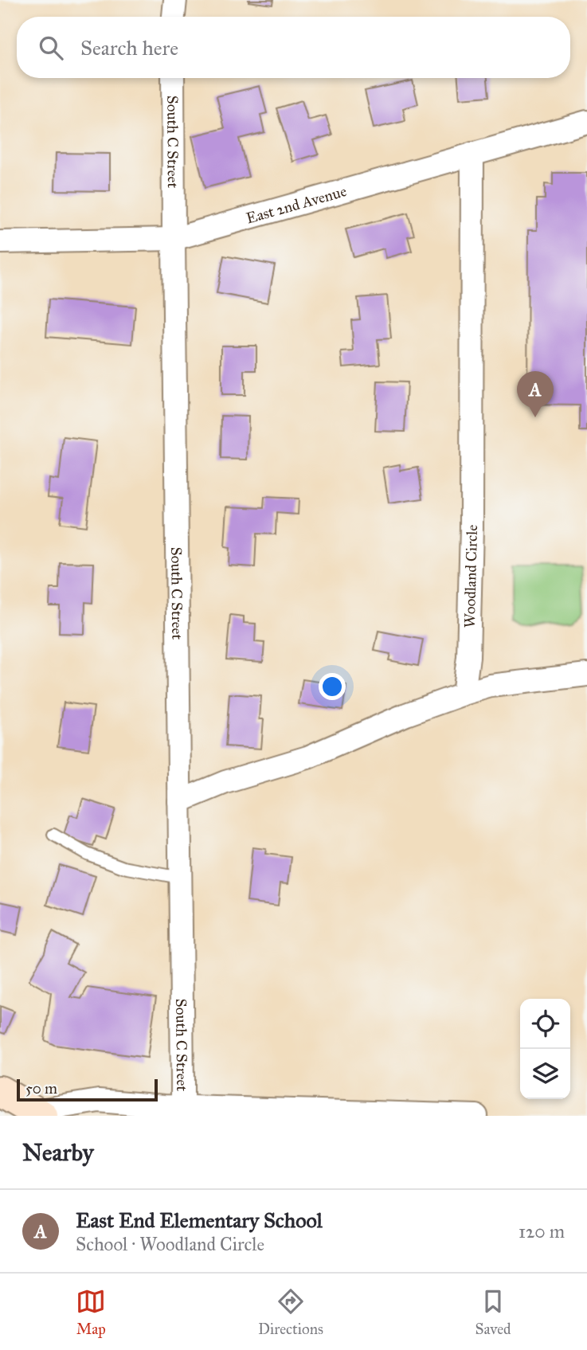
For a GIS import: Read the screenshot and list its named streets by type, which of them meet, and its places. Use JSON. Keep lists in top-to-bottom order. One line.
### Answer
{"streets":{"street":["South C Street","East 2nd Avenue","Woodland Circle"]},"crossings":[["South C Street","East 2nd Avenue"],["East 2nd Avenue","Woodland Circle"]],"scale_bar":"50 m","page":{"search":"Search here","pins":"A","scale":"50 m","heading":"Nearby","list":[{"mark":"A","name":"East End Elementary School","note":"School · Woodland Circle","value":"120 m"}],"nav":["Map","Directions","Saved"]}}
